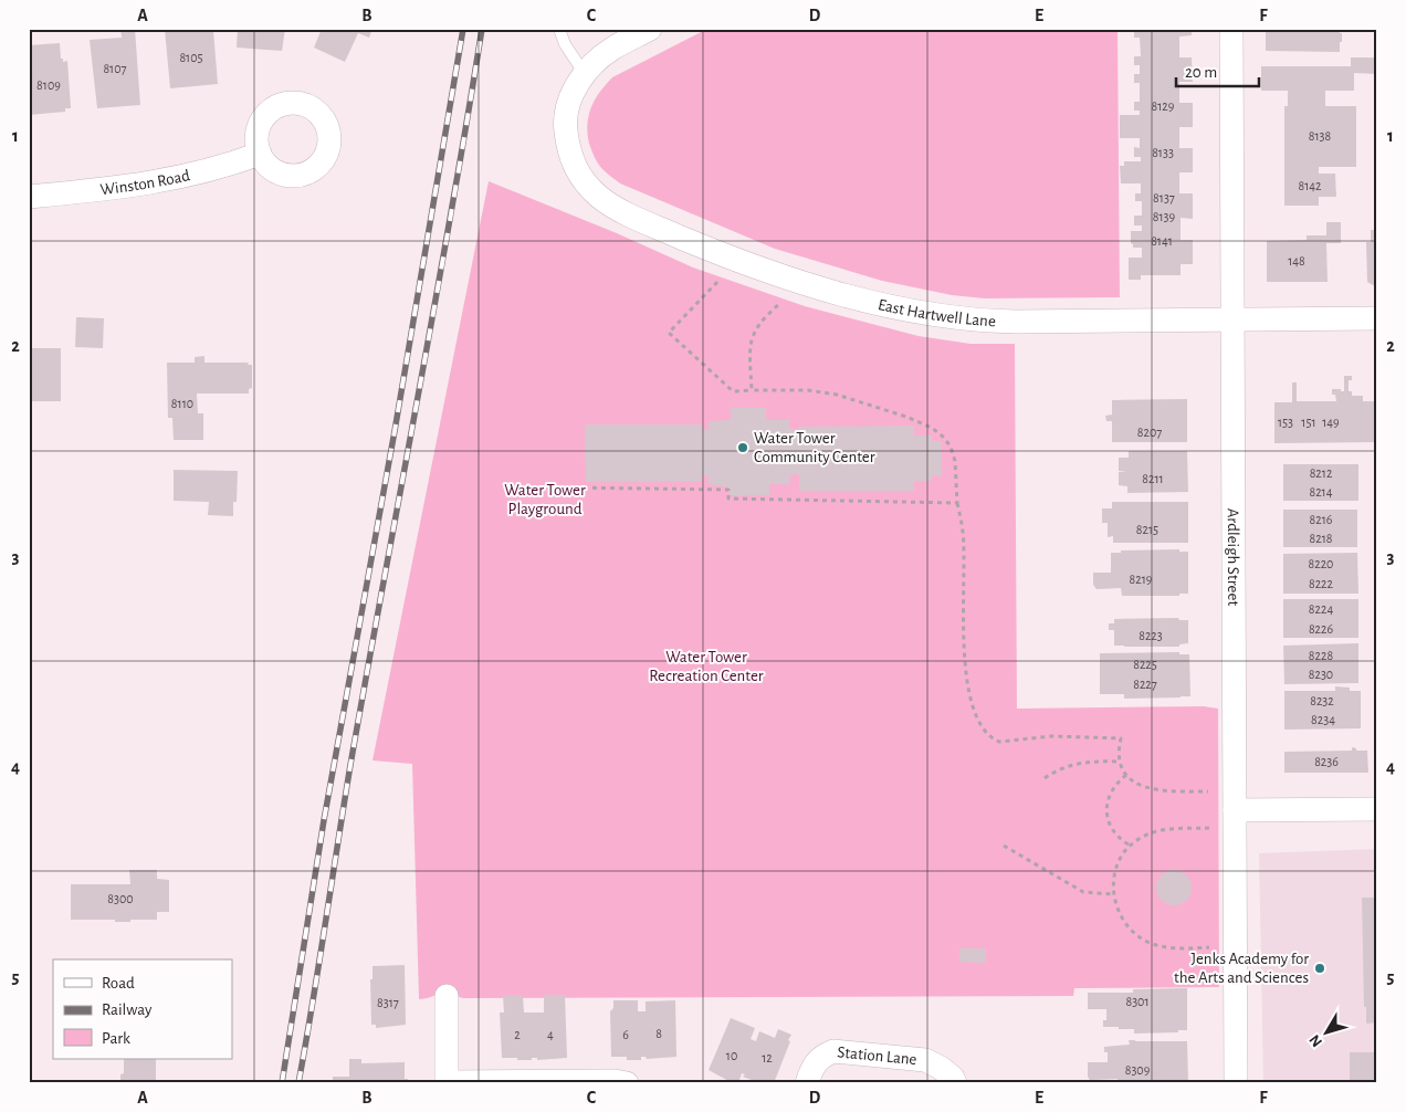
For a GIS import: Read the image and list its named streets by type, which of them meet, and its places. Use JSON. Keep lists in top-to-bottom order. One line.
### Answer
{"streets":{"street":["Winston Road","East Hartwell Lane","Ardleigh Street","Station Lane"]},"crossings":[["East Hartwell Lane","Ardleigh Street"]],"parks":["Water Tower Playground","Water Tower Recreation Center"],"places":["Water Tower Community Center","Jenks Academy for the Arts and Sciences"],"house_numbers":["8105","8107","8109","8129","8138","8133","8142","8137","8139","8141","148","8110","153","151","149","8207","8212","8211","8214","8216","8215","8218","8220","8219","8222","8224","8226","8223","8228","8225","8230","8227","8232","8234","8236","8300","8301","8317","8","2","4","6","10","12","8309"],"legend":["Road","Railway","Park"],"scale_bar":"20 m","north":"bottom left","grid":{"columns":["A","B","C","D","E","F"],"rows":["1","2","3","4","5"]}}
